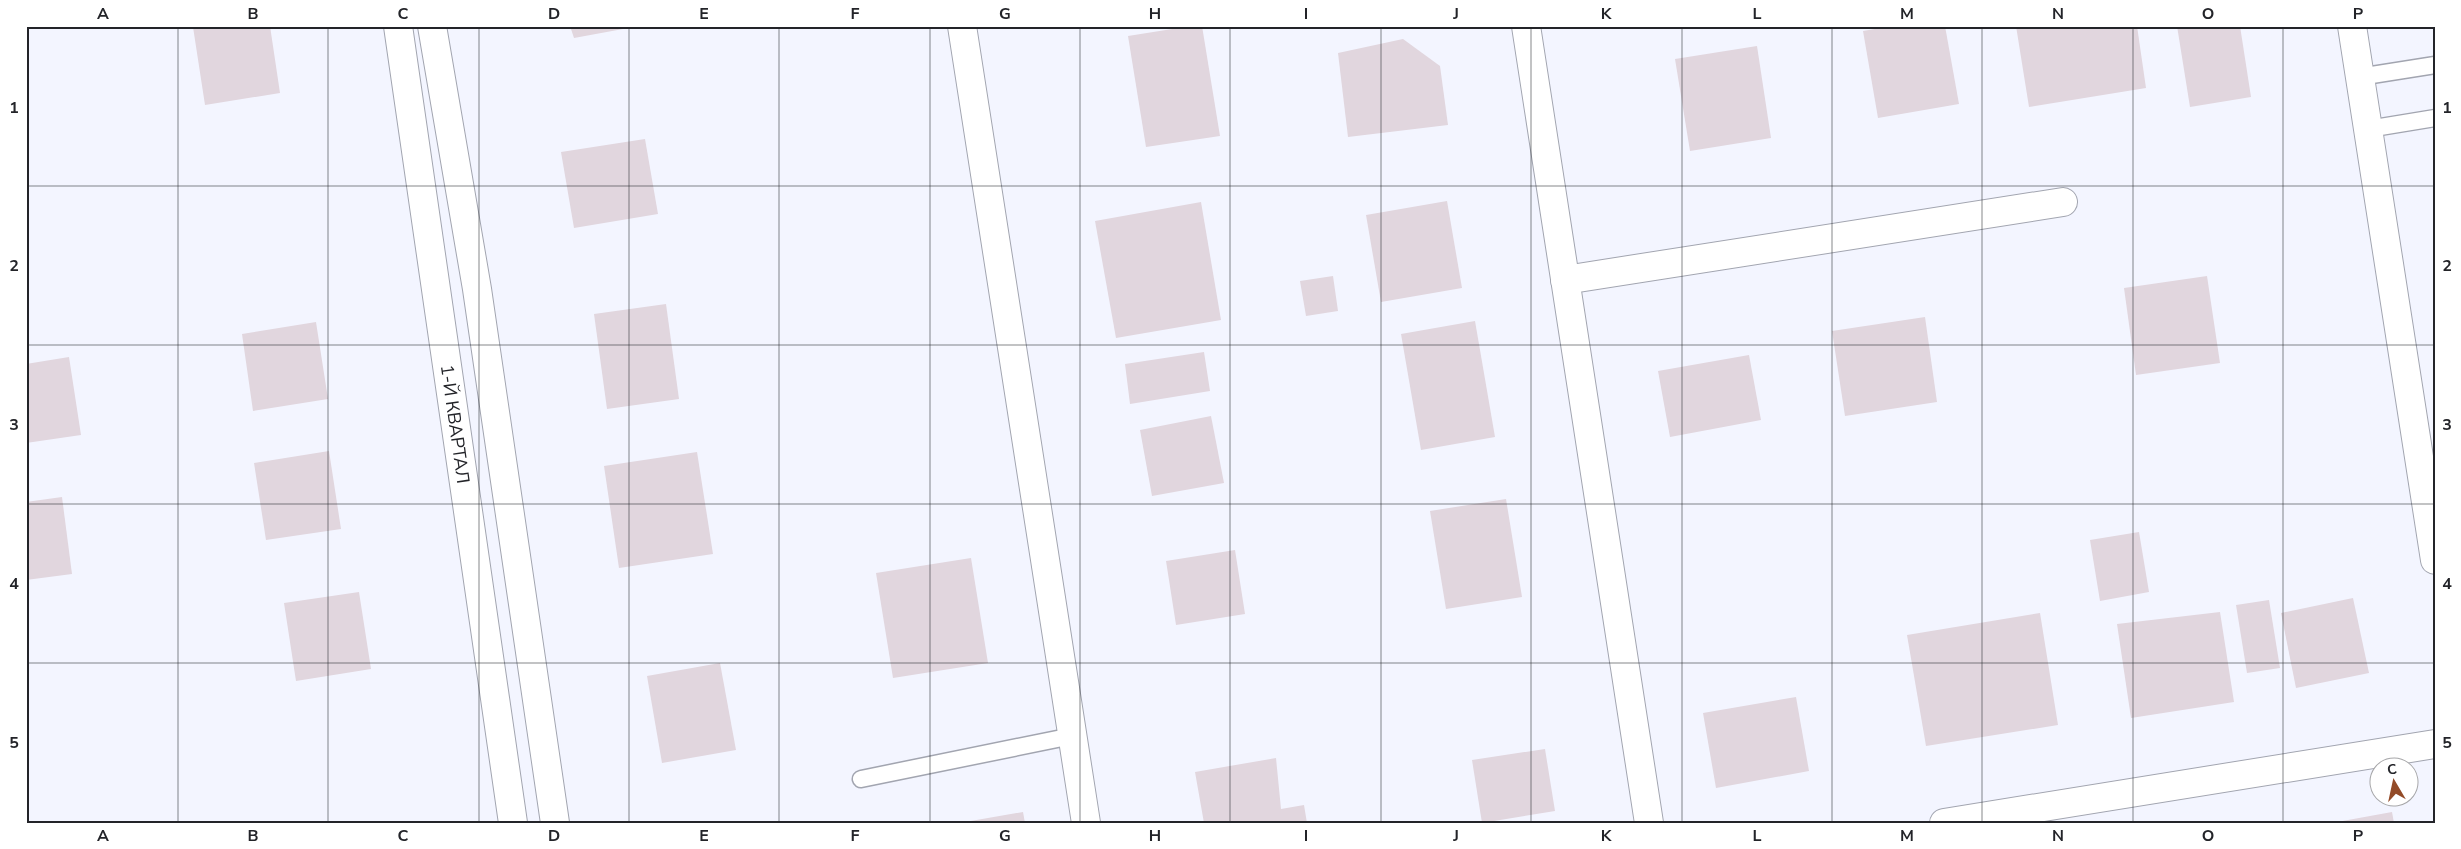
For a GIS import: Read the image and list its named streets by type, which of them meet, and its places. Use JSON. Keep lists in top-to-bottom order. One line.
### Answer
{"streets":{"street":["1-Й КВАРТАЛ"]},"north":"top","grid":{"columns":["A","B","C","D","E","F","G","H","I","J","K","L","M","N","O","P"],"rows":["1","2","3","4","5"]}}
